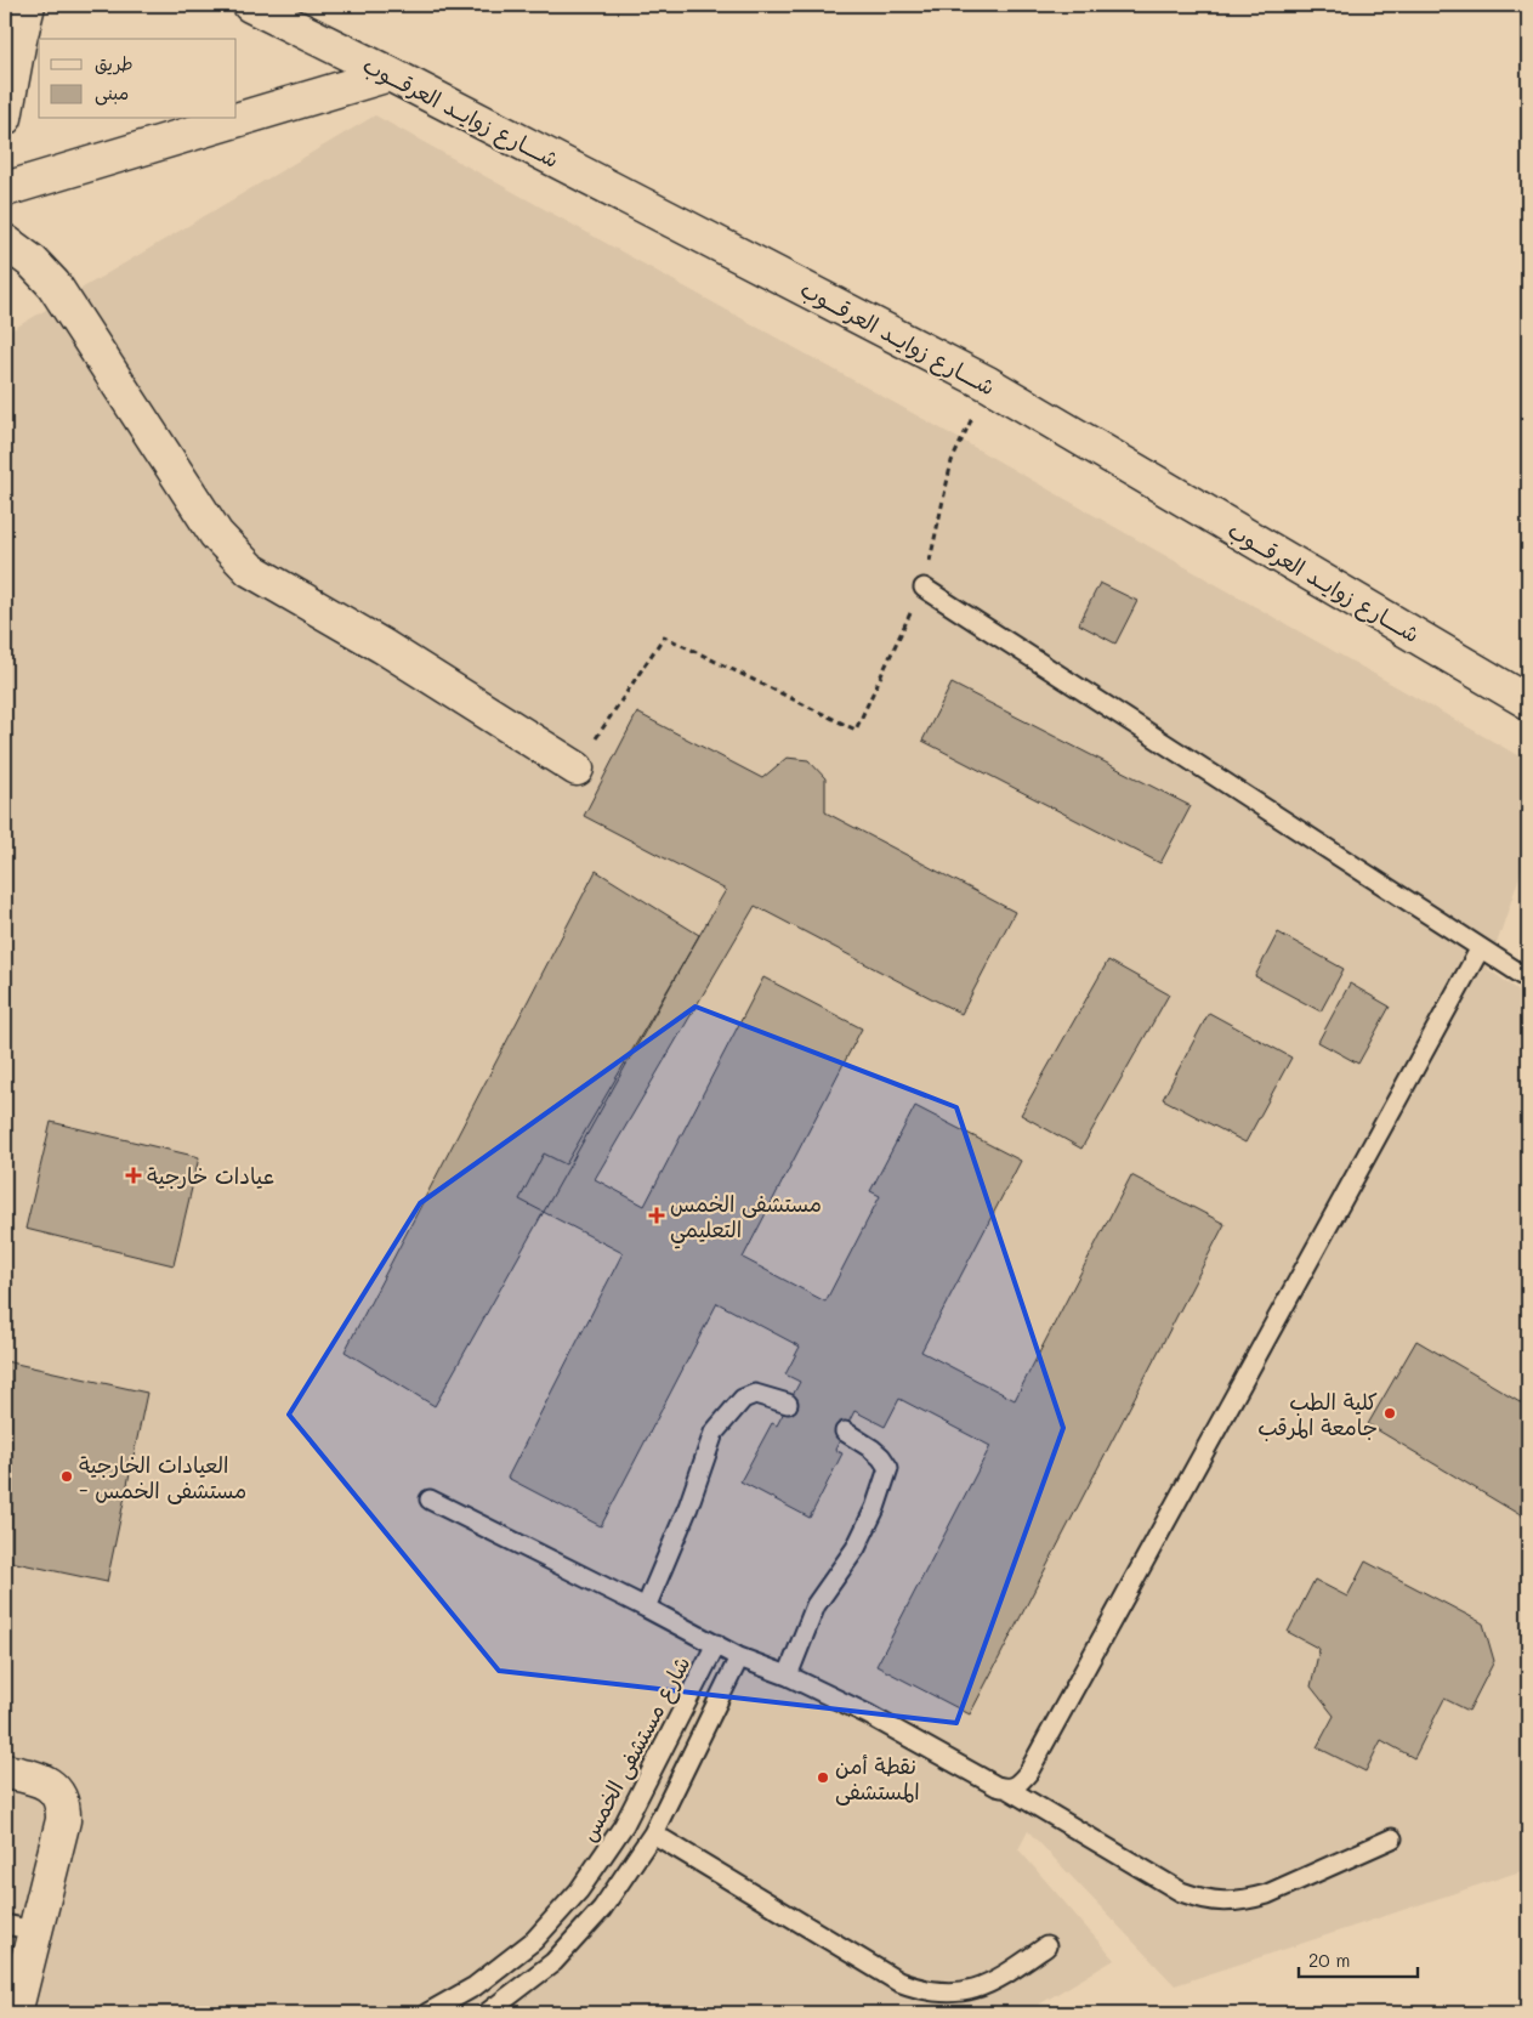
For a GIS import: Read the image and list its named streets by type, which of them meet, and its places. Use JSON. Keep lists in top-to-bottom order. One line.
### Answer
{"streets":{"street":["شــــارع زوايــد العرقـــوب"],"lane":["شارع مستشفى الخمس"]},"places":{"health":["عيادات خارجية","مستشفى الخمس التعليمي"],"other":["كلية الطب جامعة المرقب","العيادات الخارجية - مستشفى الخمس","نقطة أمن المستشفى"]},"legend":["طريق","مبنى"],"scale_bar":"20 m"}
